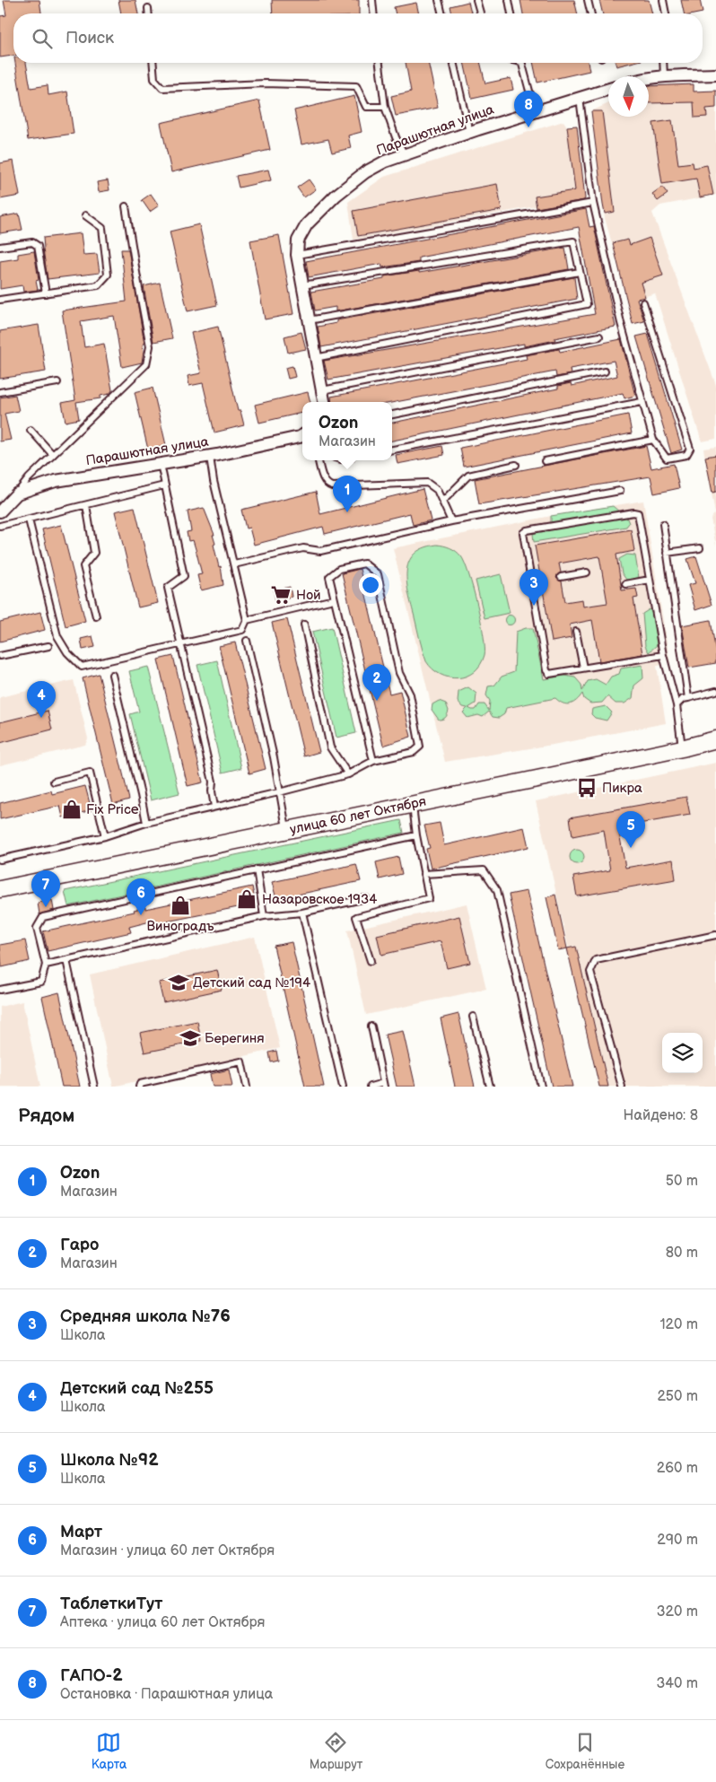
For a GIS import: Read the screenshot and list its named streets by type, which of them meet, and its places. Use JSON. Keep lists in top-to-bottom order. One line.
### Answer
{"streets":{"main road":["улица 60 лет Октября"],"street":["Парашютная улица"]},"places":{"supermarket":["Ной"],"bus stop":["Пикра"],"shop":["Fix Price","Назаровское 1934","Виноградъ"],"school or university":["Детский сад №194","Берегиня"]},"north":"bottom","page":{"search":"Поиск","pins":["8","1","3","2","4","5","7","6"],"popup":["Ozon","Магазин"],"heading":["Рядом","Найдено: 8"],"list":[{"mark":"1","name":"Ozon","note":"Магазин","value":"50 m"},{"mark":"2","name":"Гаро","note":"Магазин","value":"80 m"},{"mark":"3","name":"Средняя школа №76","note":"Школа","value":"120 m"},{"mark":"4","name":"Детский сад №255","note":"Школа","value":"250 m"},{"mark":"5","name":"Школа №92","note":"Школа","value":"260 m"},{"mark":"6","name":"Март","note":"Магазин · улица 60 лет Октября","value":"290 m"},{"mark":"7","name":"ТаблеткиТут","note":"Аптека · улица 60 лет Октября","value":"320 m"},{"mark":"8","name":"ГАПО-2","note":"Остановка · Парашютная улица","value":"340 m"}],"nav":["Карта","Маршрут","Сохранённые"]}}
